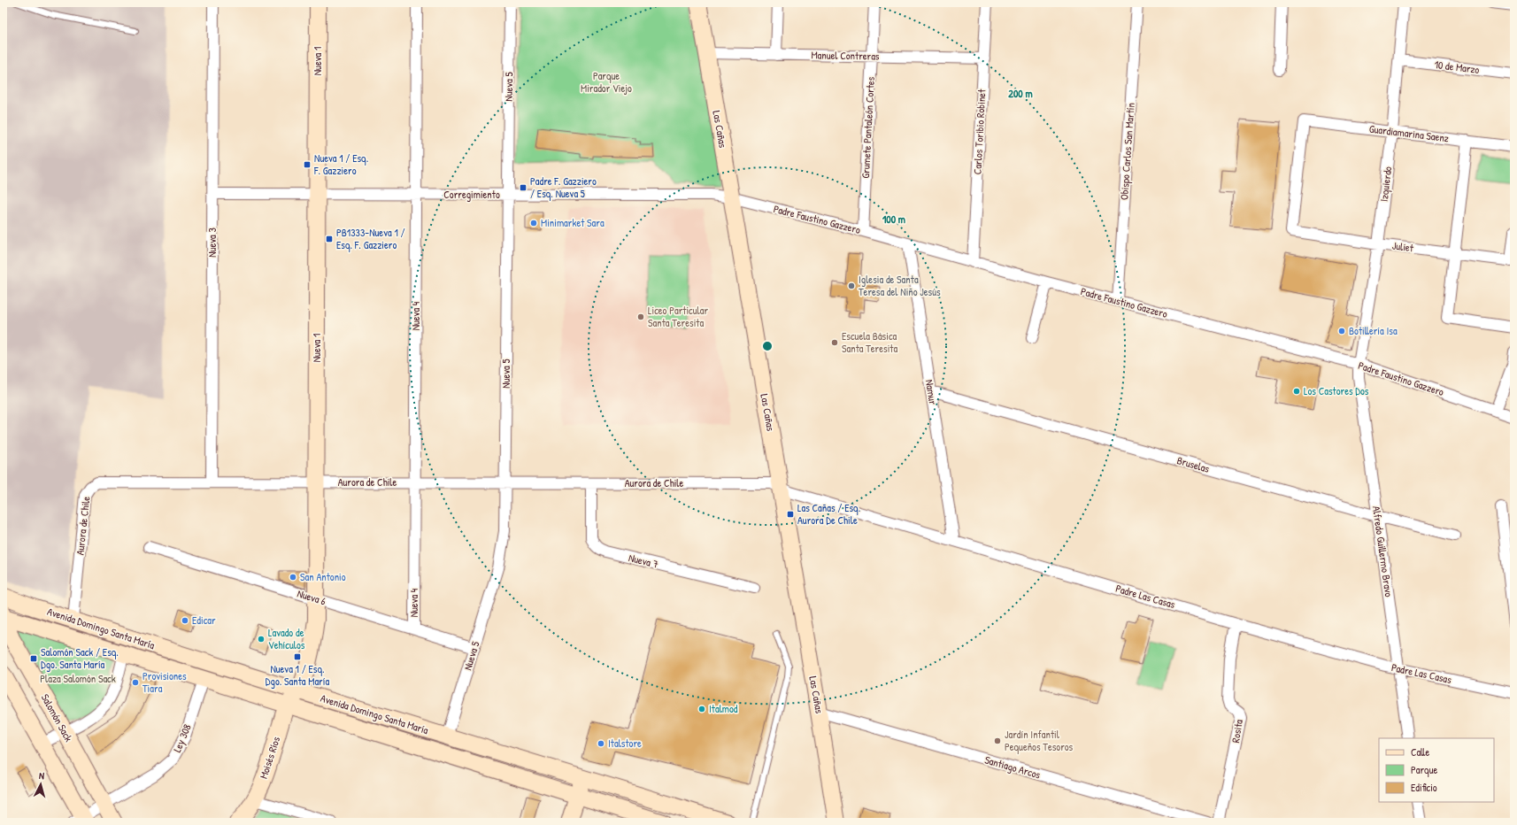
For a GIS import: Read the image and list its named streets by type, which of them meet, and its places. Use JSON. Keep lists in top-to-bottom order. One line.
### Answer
{"streets":{"main road":["Nueva 1","Las Cañas","Avenida Domingo Santa María","Salomón Sack","Moisés Ríos"],"street":["Manuel Contreras","10 de Marzo","Nueva 5","Grumete Pantaleón Cortes","Carlos Toribio Robinet","Guardiamarina Saenz","Obispo Carlos San Martín","Izquierdo","Corregimiento","Padre Faustino Gazzero","Nueva 3","Juliet","Nueva 4","Namur","Bruselas","Aurora de Chile","Alfredo Guillermo Bravo","Nueva 7","Padre Las Casas","Nueva 6","Rosita","Ley 308","Santiago Arcos"]},"crossings":[["Manuel Contreras","Grumete Pantaleón Cortes"],["Manuel Contreras","Las Cañas"],["Manuel Contreras","Carlos Toribio Robinet"],["Nueva 1","Corregimiento"],["Nueva 1","Aurora de Chile"],["Nueva 1","Nueva 6"],["Nueva 1","Avenida Domingo Santa María"],["Nueva 1","Moisés Ríos"],["10 de Marzo","Izquierdo"],["Nueva 5","Corregimiento"],["Nueva 5","Aurora de Chile"],["Nueva 5","Nueva 6"],["Nueva 5","Avenida Domingo Santa María"],["Grumete Pantaleón Cortes","Padre Faustino Gazzero"],["Las Cañas","Corregimiento"],["Las Cañas","Padre Faustino Gazzero"],["Las Cañas","Aurora de Chile"],["Las Cañas","Padre Las Casas"],["Las Cañas","Santiago Arcos"],["Carlos Toribio Robinet","Padre Faustino Gazzero"],["Guardiamarina Saenz","Izquierdo"],["Guardiamarina Saenz","Juliet"],["Obispo Carlos San Martín","Padre Faustino Gazzero"],["Izquierdo","Padre Faustino Gazzero"],["Izquierdo","Juliet"],["Izquierdo","Alfredo Guillermo Bravo"],["Corregimiento","Padre Faustino Gazzero"],["Corregimiento","Nueva 3"],["Corregimiento","Nueva 4"],["Padre Faustino Gazzero","Namur"],["Padre Faustino Gazzero","Alfredo Guillermo Bravo"],["Nueva 3","Aurora de Chile"],["Nueva 4","Aurora de Chile"],["Nueva 4","Nueva 6"],["Namur","Bruselas"],["Namur","Padre Las Casas"],["Bruselas","Alfredo Guillermo Bravo"],["Aurora de Chile","Nueva 7"],["Aurora de Chile","Padre Las Casas"],["Aurora de Chile","Avenida Domingo Santa María"],["Alfredo Guillermo Bravo","Padre Las Casas"],["Padre Las Casas","Rosita"],["Avenida Domingo Santa María","Salomón Sack"],["Avenida Domingo Santa María","Ley 308"],["Avenida Domingo Santa María","Moisés Ríos"],["Salomón Sack","Ley 308"]],"parks":["Parque Mirador Viejo","Plaza Salomón Sack"],"places":{"transit":["Nueva 1 / Esq. F. Gazziero","Padre F. Gazziero / Esq. Nueva 5","PB1333-Nueva 1 / Esq. F. Gazziero","Las Cañas / Esq. Aurora De Chile","Nueva 1 / Esq. Dgo. Santa María","Salomón Sack / Esq. Dgo. Santa María"],"other":["Minimarket Sara","Iglesia de Santa Teresa del Niño Jesús","Liceo Particular Santa Teresita","Botillería Isa","Escuela Básica Santa Teresita","Los Castores Dos","San Antonio","Edicar","Lavado de Vehículos","Provisiones Tiara","Italmod","Jardín Infantil Pequeños Tesoros","Italstore"]},"legend":["Calle","Parque","Edificio"],"north":"top","rings":["200 m","100 m"]}
